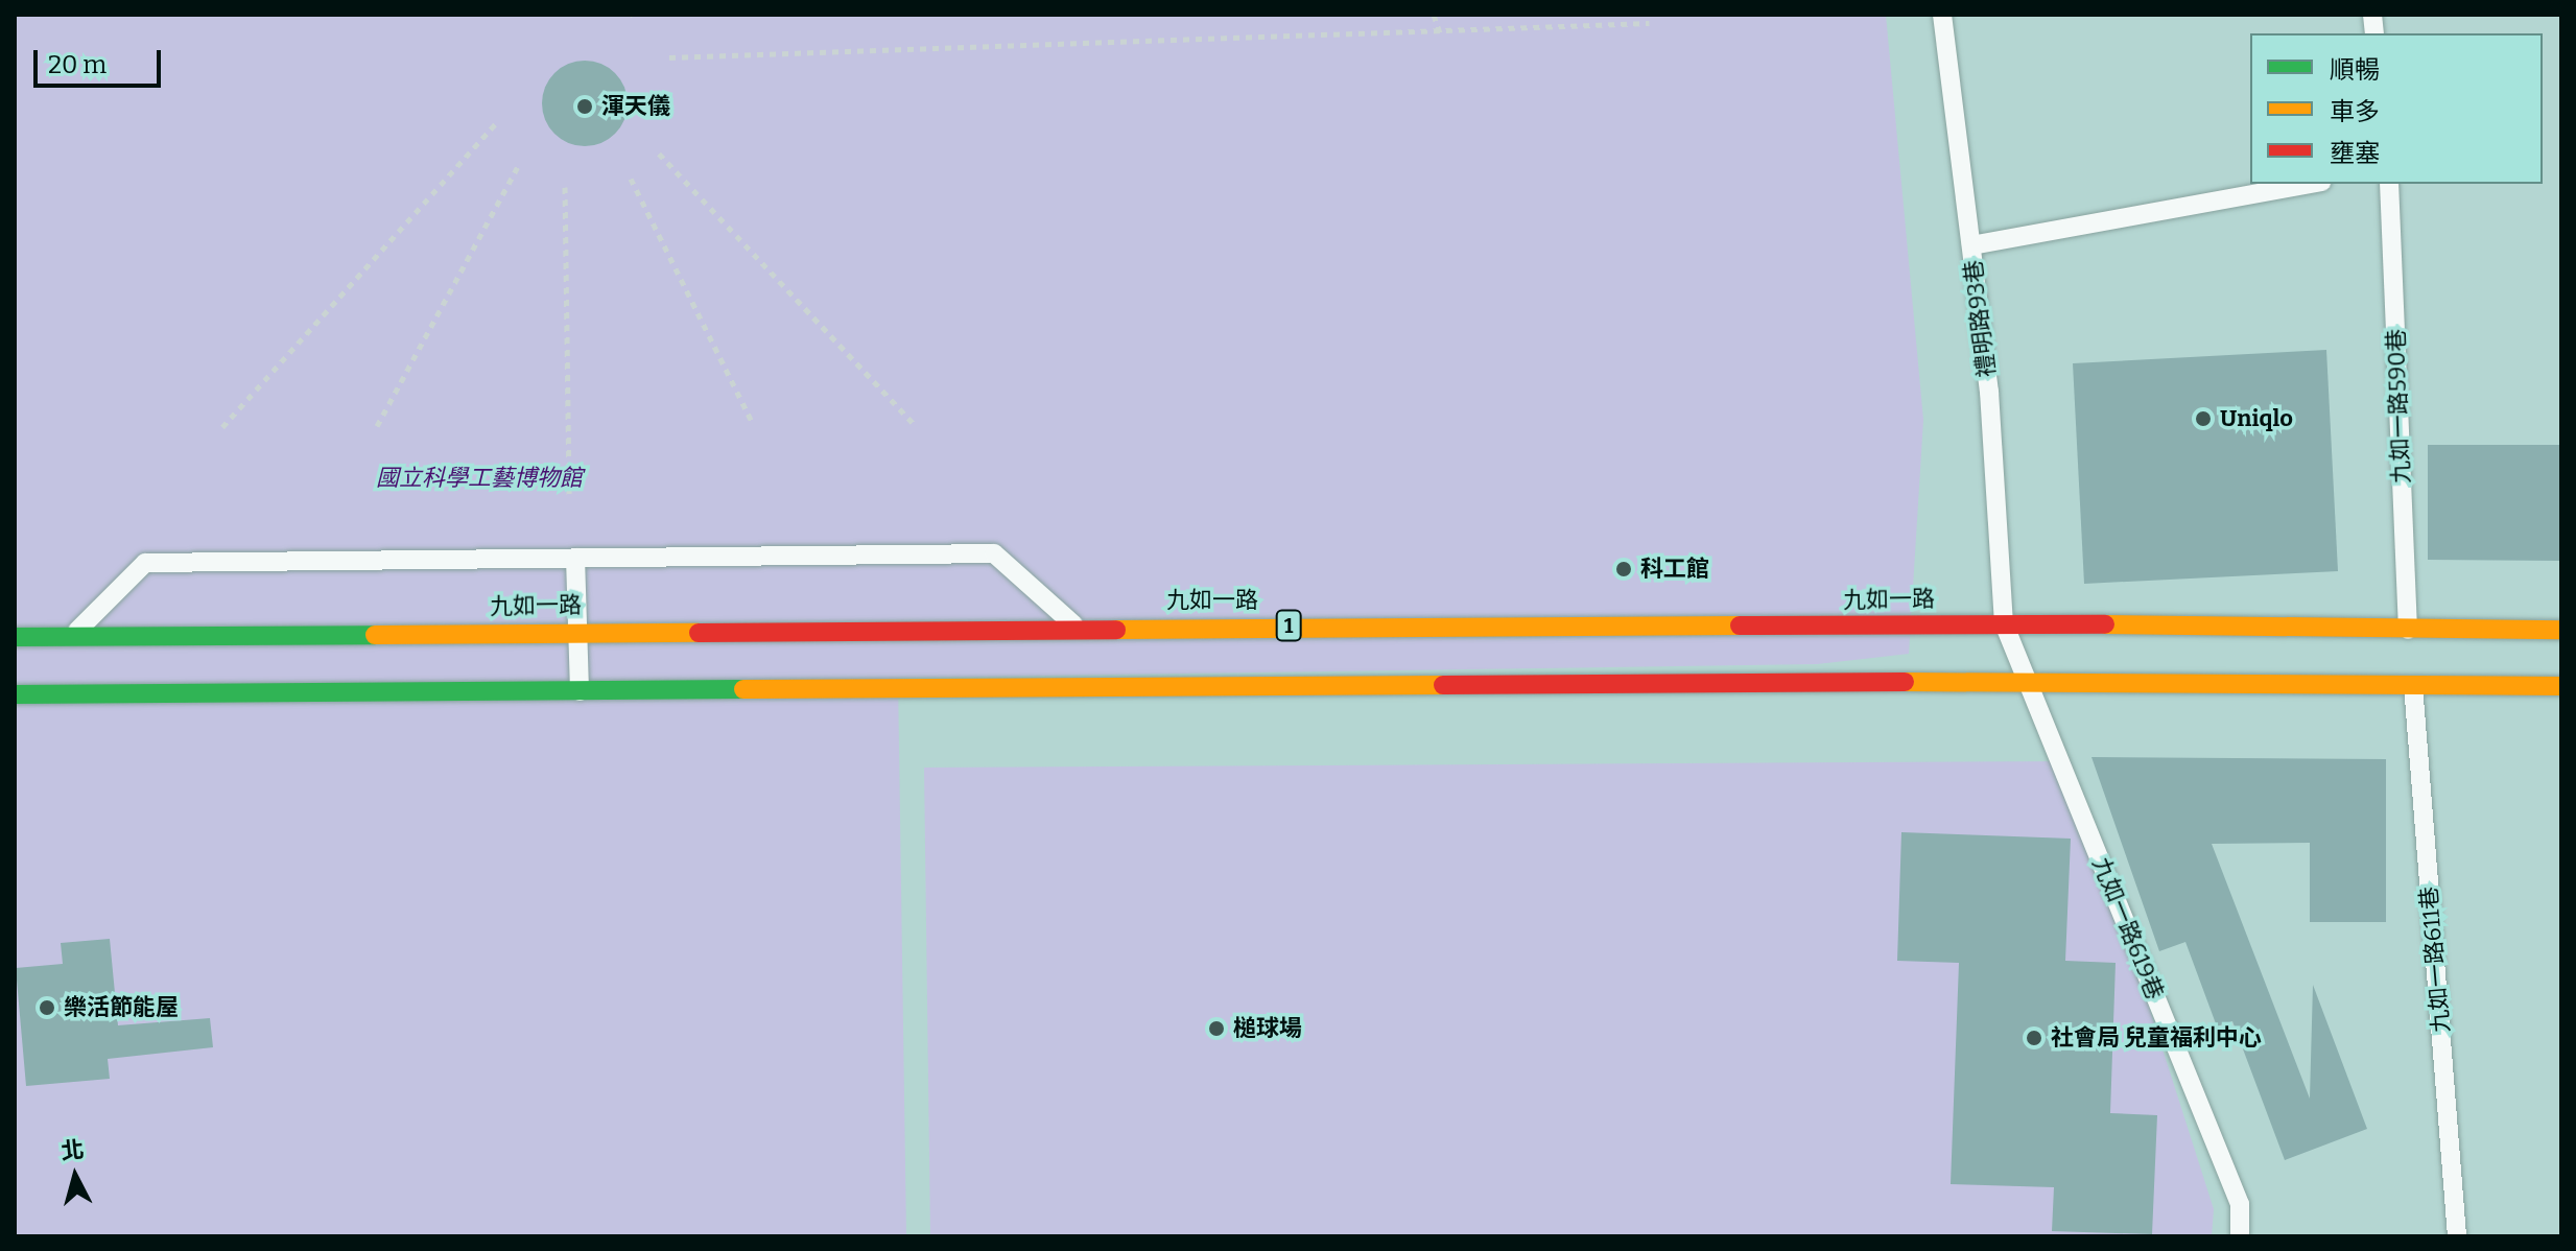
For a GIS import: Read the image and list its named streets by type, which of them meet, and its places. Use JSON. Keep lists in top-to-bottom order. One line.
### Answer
{"streets":{"main road":["九如一路","1"],"lane":["禮明路93巷","九如一路590巷","九如一路619巷","九如一路611巷"]},"crossings":[["禮明路93巷","九如一路"],["禮明路93巷","九如一路619巷"],["九如一路590巷","九如一路"],["九如一路","九如一路619巷"]],"parks":["國立科學工藝博物館"],"places":["渾天儀","Uniqlo","科工館","樂活節能屋","槌球場","社會局 兒童福利中心"],"legend":["順暢","車多","壅塞"],"scale_bar":"20 m","north":"top"}
